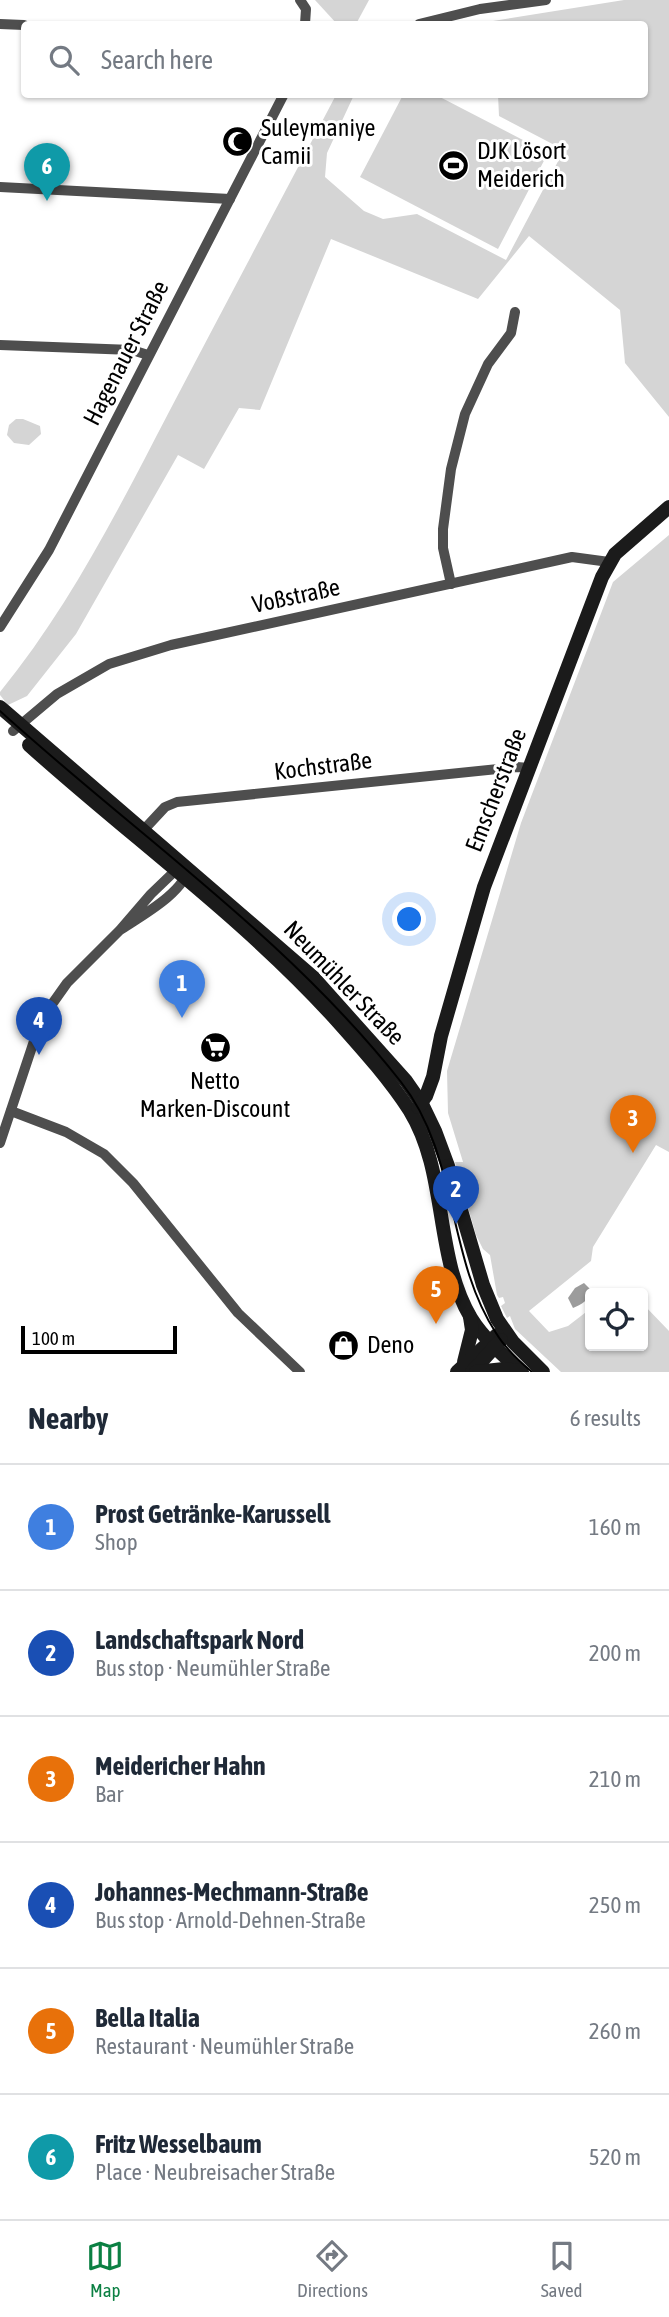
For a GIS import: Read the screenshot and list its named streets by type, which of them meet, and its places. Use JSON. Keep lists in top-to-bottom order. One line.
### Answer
{"streets":{"main road":["Emscherstraße","Neumühler Straße"],"street":["Hagenauer Straße","Voßstraße","Kochstraße"]},"crossings":[["Voßstraße","Emscherstraße"],["Voßstraße","Neumühler Straße"],["Kochstraße","Emscherstraße"],["Kochstraße","Neumühler Straße"],["Emscherstraße","Neumühler Straße"]],"places":{"mosque":["Suleymaniye Camii"],"sports":["DJK Lösort Meiderich"],"supermarket":["Netto Marken-Discount"],"shop":["Deno"]},"scale_bar":"100 m","page":{"search":"Search here","pins":["6","1","4","3","2","5"],"scale":"100 m","heading":["Nearby","6 results"],"list":[{"mark":"1","name":"Prost Getränke-Karussell","note":"Shop","value":"160 m"},{"mark":"2","name":"Landschaftspark Nord","note":"Bus stop · Neumühler Straße","value":"200 m"},{"mark":"3","name":"Meidericher Hahn","note":"Bar","value":"210 m"},{"mark":"4","name":"Johannes-Mechmann-Straße","note":"Bus stop · Arnold-Dehnen-Straße","value":"250 m"},{"mark":"5","name":"Bella Italia","note":"Restaurant · Neumühler Straße","value":"260 m"},{"mark":"6","name":"Fritz Wesselbaum","note":"Place · Neubreisacher Straße","value":"520 m"}],"nav":["Map","Directions","Saved"]}}
